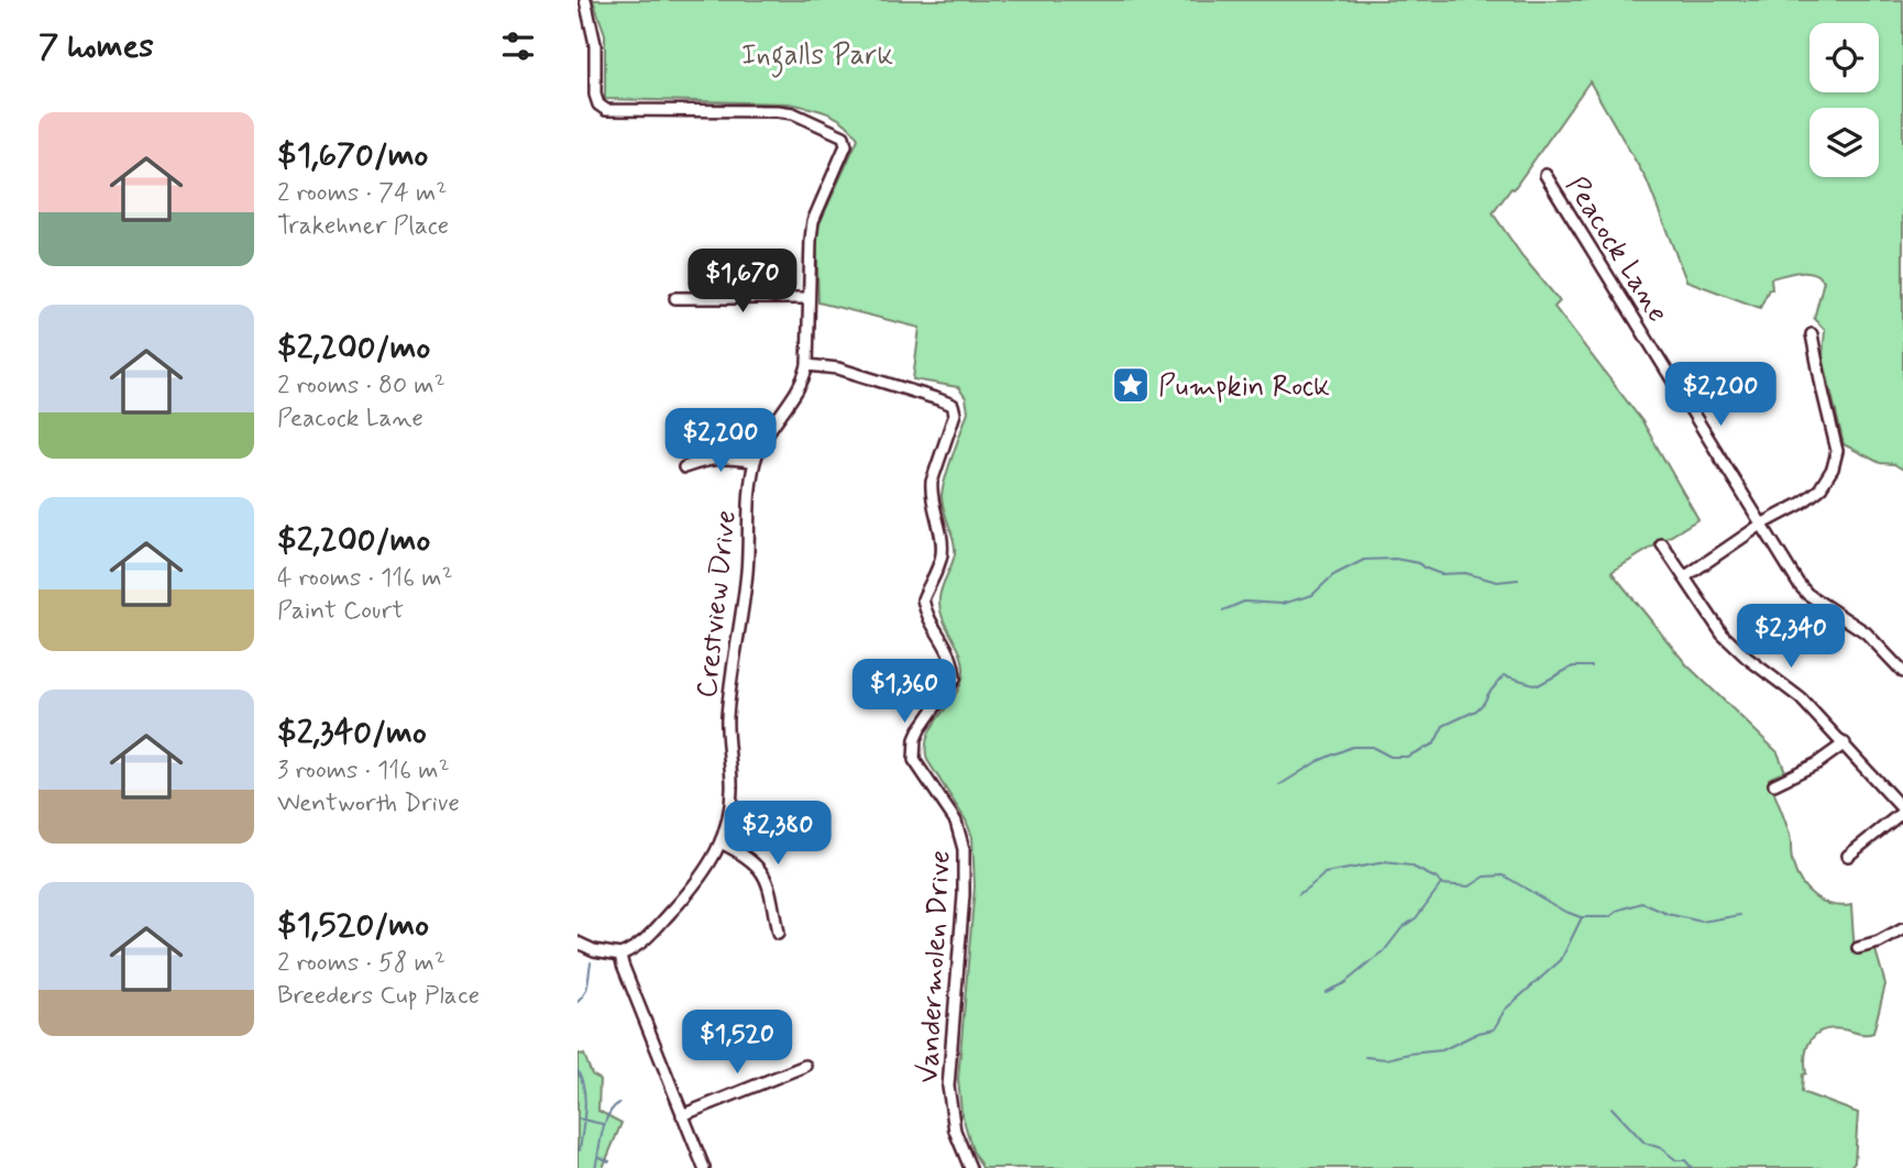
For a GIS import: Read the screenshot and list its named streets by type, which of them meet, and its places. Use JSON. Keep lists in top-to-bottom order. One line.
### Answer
{"streets":{"street":["Peacock Lane","Crestview Drive","Vandermolen Drive"]},"crossings":[["Crestview Drive","Vandermolen Drive"]],"parks":["Ingalls Park"],"places":{"place":["Pumpkin Rock"]},"page":{"heading":"7 homes","list":[{"name":"$1,670/mo","note":"2 rooms · 74 m² · Trakehner Place"},{"name":"$2,200/mo","note":"2 rooms · 80 m² · Peacock Lane"},{"name":"$2,200/mo","note":"4 rooms · 116 m² · Paint Court"},{"name":"$2,340/mo","note":"3 rooms · 116 m² · Wentworth Drive"},{"name":"$1,520/mo","note":"2 rooms · 58 m² · Breeders Cup Place"}],"price":["$1,670","$2,200","$2,200","$2,340","$1,360","$2,380","$1,520"]}}
